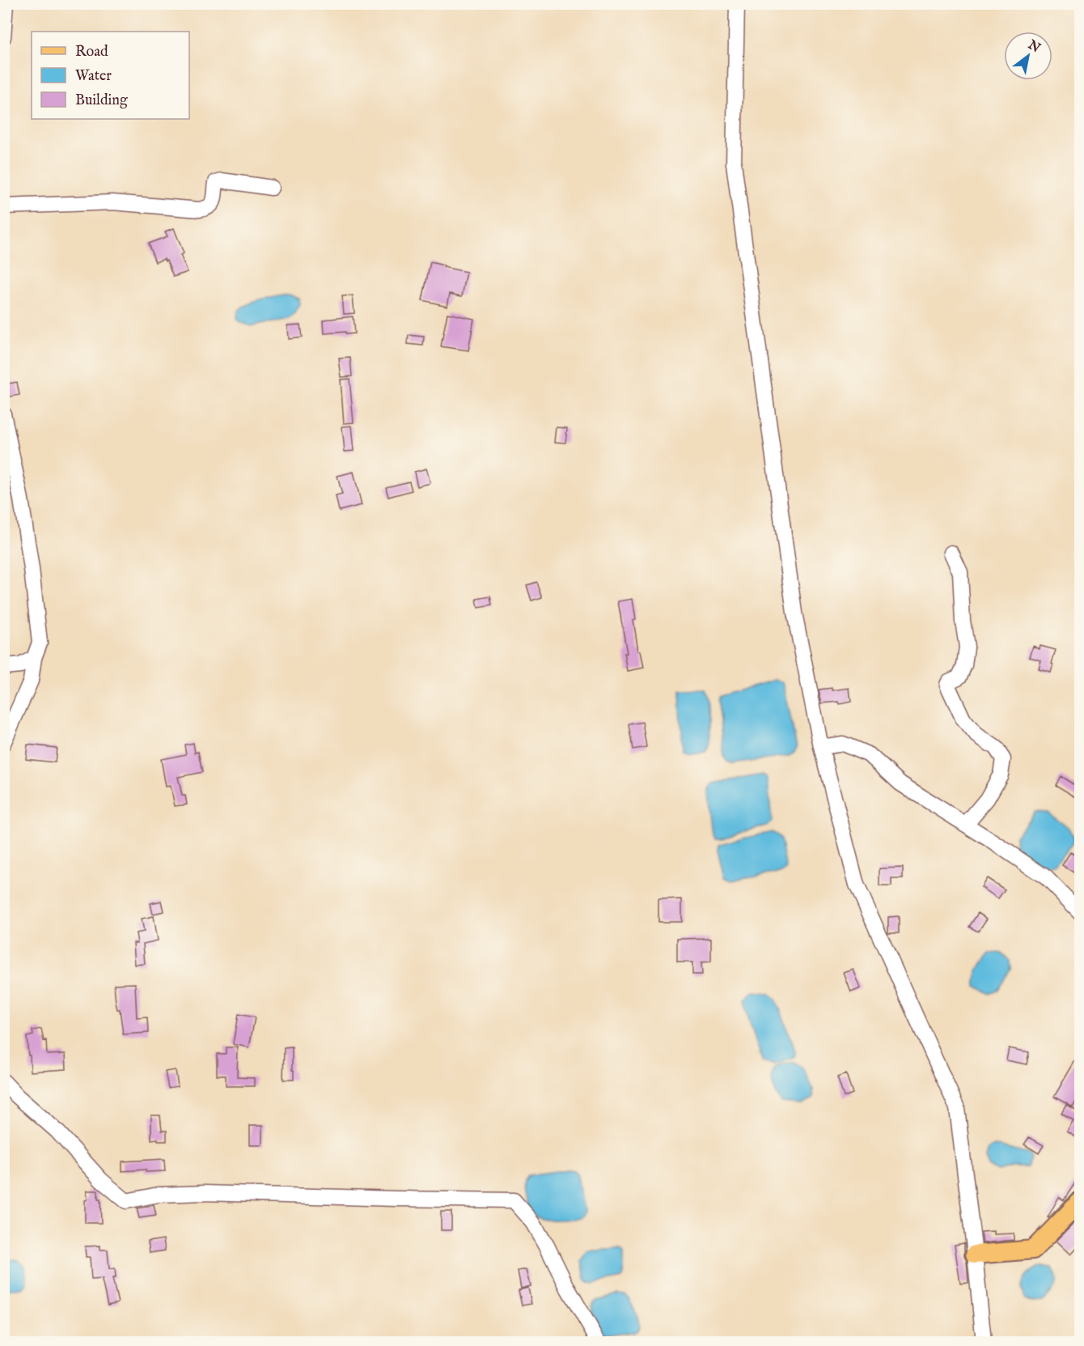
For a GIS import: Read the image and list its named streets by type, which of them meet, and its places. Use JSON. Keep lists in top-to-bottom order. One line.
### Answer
{"legend":["Road","Water","Building"],"north":"top right"}
